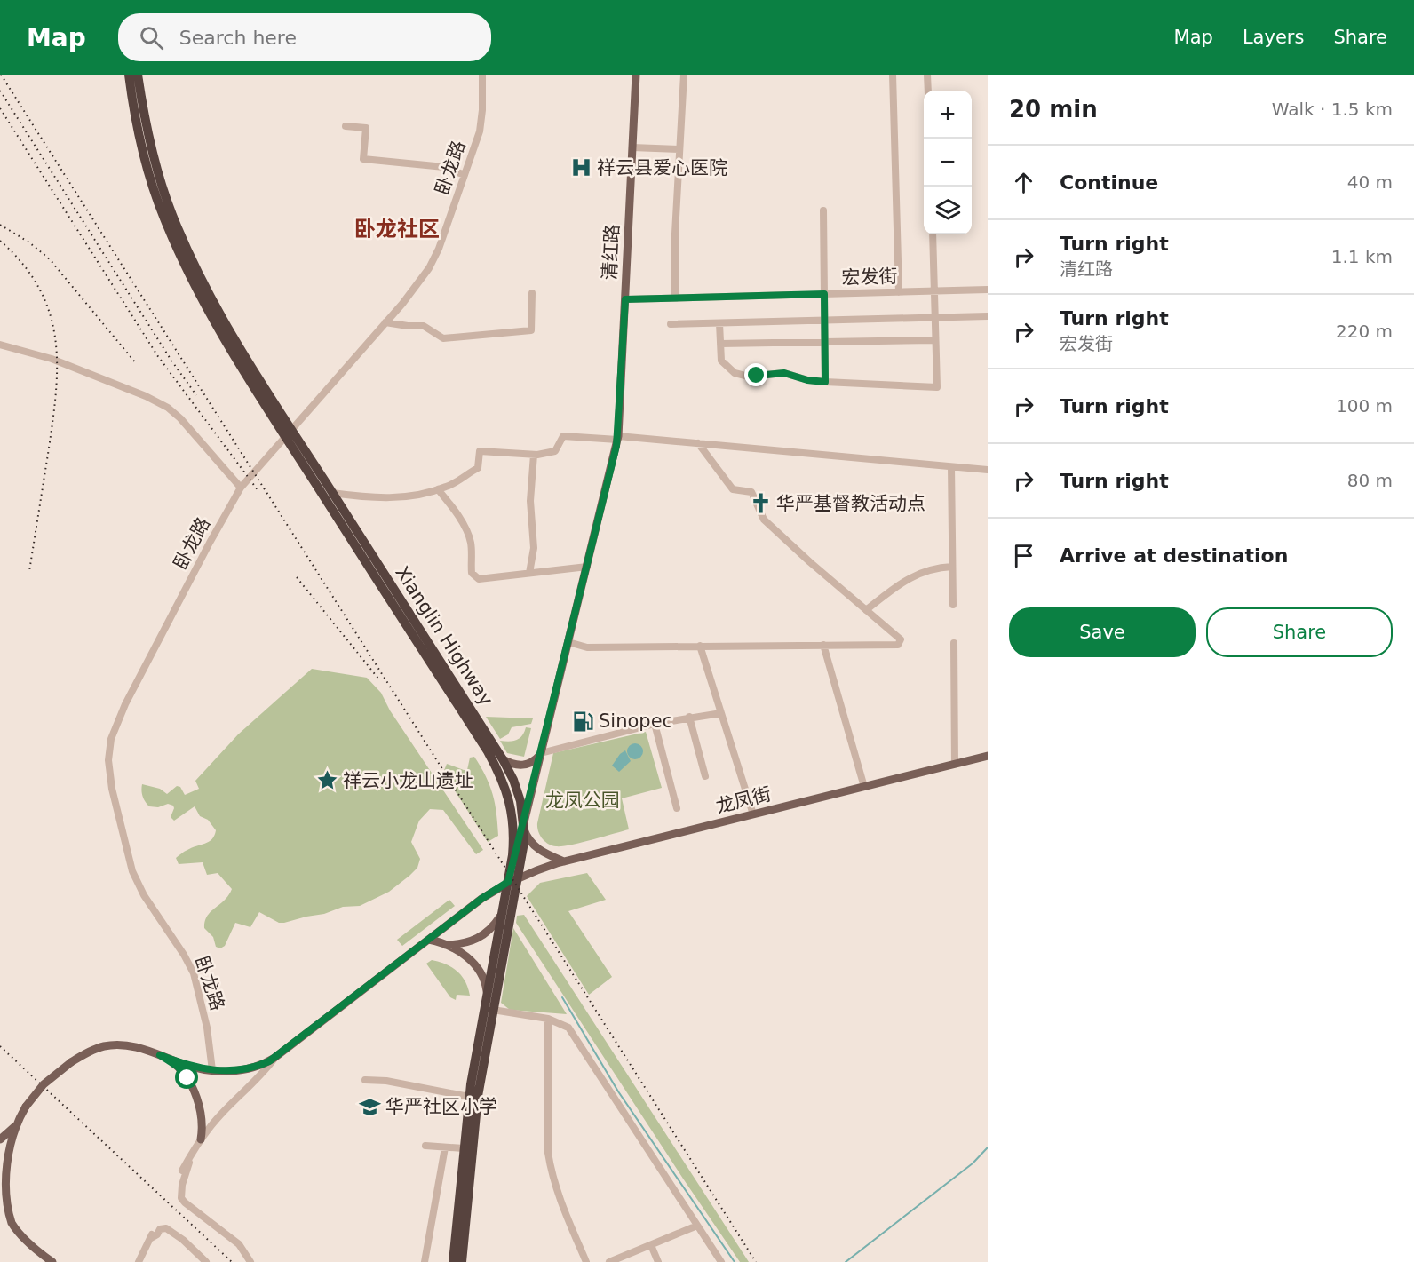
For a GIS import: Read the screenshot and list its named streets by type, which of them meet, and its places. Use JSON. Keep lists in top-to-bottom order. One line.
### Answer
{"streets":{"highway":["Xianglin Highway"],"main road":["清红路","龙凤街"],"street":["卧龙路","宏发街"]},"crossings":[["卧龙路","Xianglin Highway"],["清红路","宏发街"],["清红路","Xianglin Highway"],["清红路","龙凤街"],["Xianglin Highway","龙凤街"]],"districts":["卧龙社区"],"parks":["龙凤公园"],"places":{"hospital":["祥云县爱心医院"],"church":["华严基督教活动点"],"fuel station":["Sinopec"],"place":["祥云小龙山遗址"],"school or university":["华严社区小学"]},"page":{"header":"Map","search":"Search here","nav":["Map","Layers","Share"],"heading":["20 min","Walk · 1.5 km"],"map_buttons":["+","−"],"list":[["Continue","40 m"],["Turn right","清红路","1.1 km"],["Turn right","宏发街","220 m"],["Turn right","100 m"],["Turn right","80 m"],"Arrive at destination"],"buttons":["Save","Share"]}}
